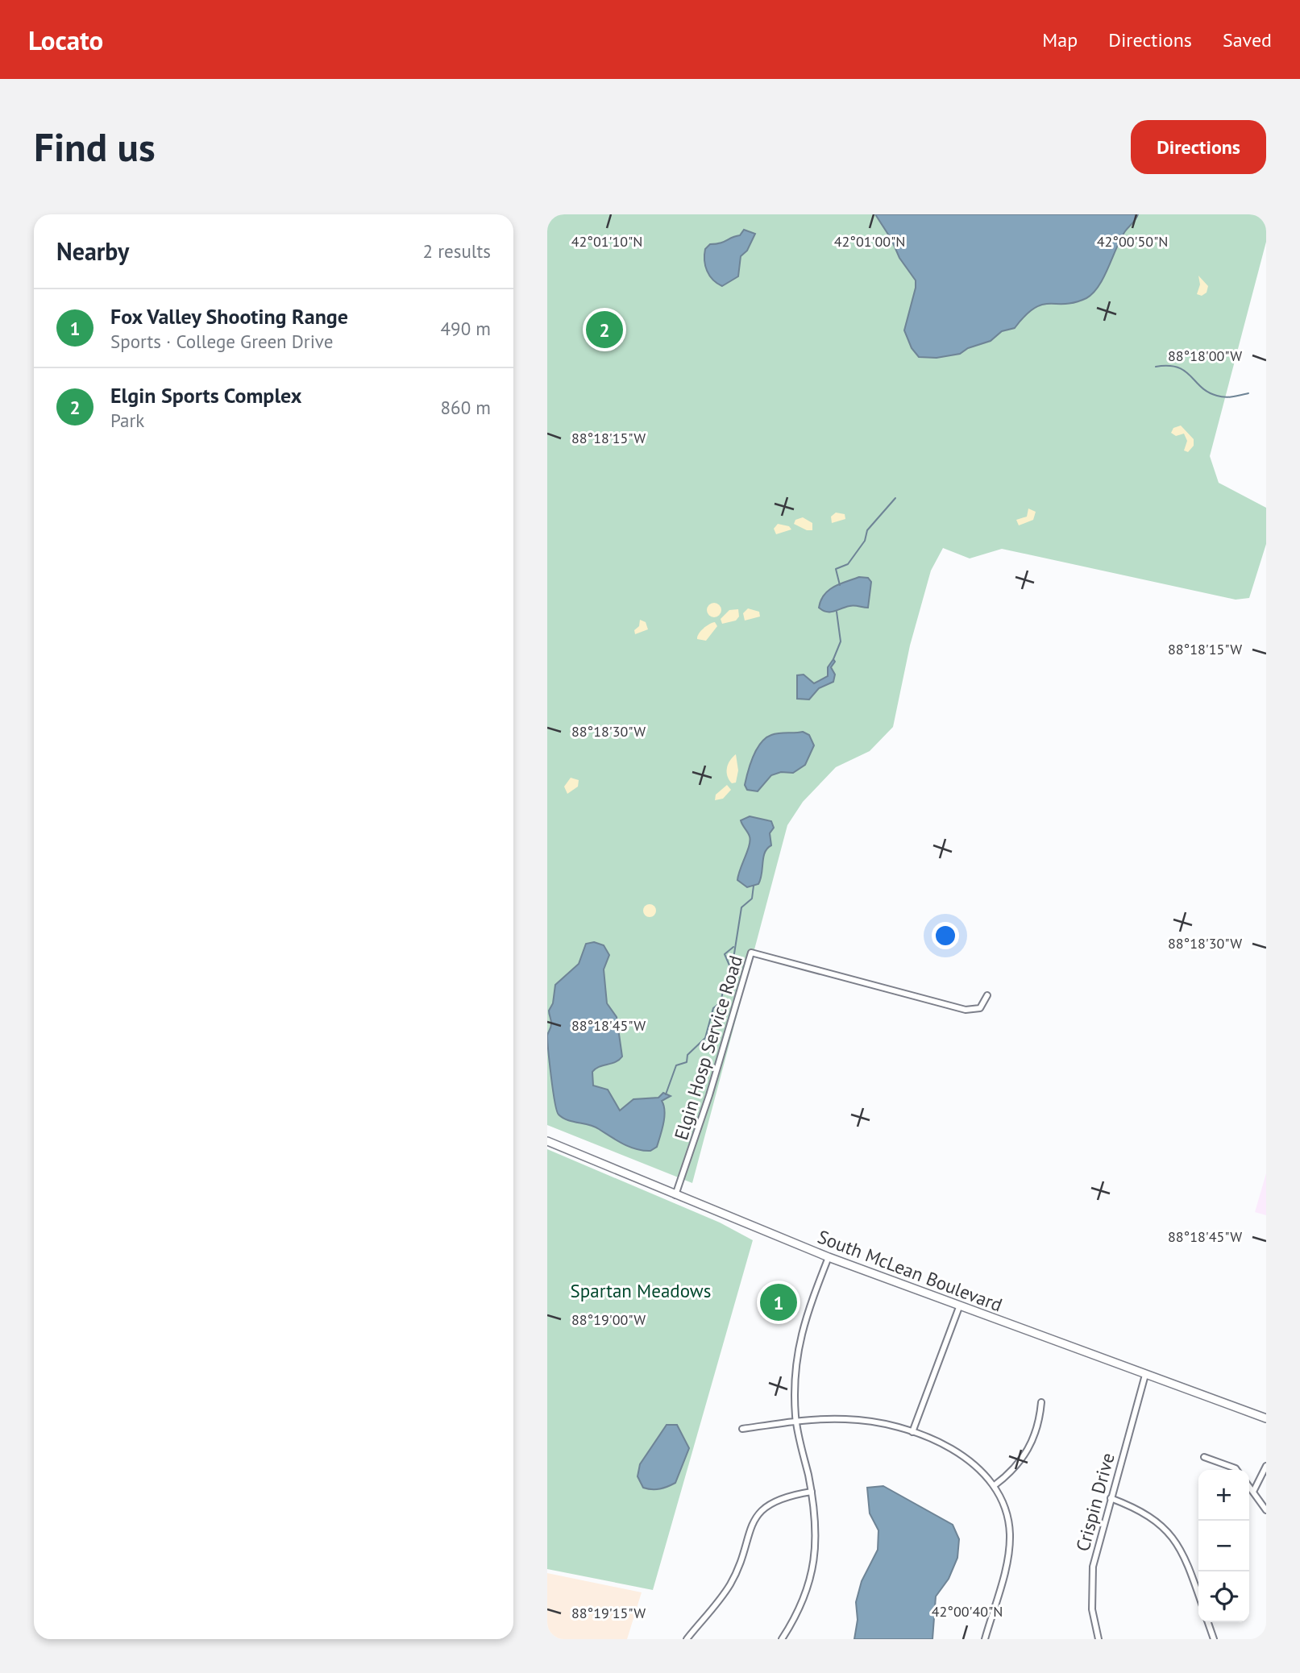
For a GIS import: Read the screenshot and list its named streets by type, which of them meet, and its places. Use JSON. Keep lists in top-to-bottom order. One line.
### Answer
{"streets":{"main road":["South McLean Boulevard"],"street":["Elgin Hosp Service Road","Crispin Drive"]},"crossings":[["Elgin Hosp Service Road","South McLean Boulevard"],["South McLean Boulevard","Crispin Drive"]],"parks":["Spartan Meadows"],"page":{"header":"Locato","nav":["Map","Directions","Saved"],"buttons":"Directions","title":"Find us","heading":["Nearby","2 results"],"list":[{"mark":"1","name":"Fox Valley Shooting Range","note":"Sports · College Green Drive","value":"490 m"},{"mark":"2","name":"Elgin Sports Complex","note":"Park","value":"860 m"}],"pins":["2","1"],"map_buttons":["+","−"]},"coordinates":["42°01'10\"N","42°01'00\"N","42°00'50\"N","88°18'00\"W","88°18'15\"W","88°18'30\"W","88°18'45\"W","88°19'00\"W","42°00'40\"N","88°19'15\"W"]}
